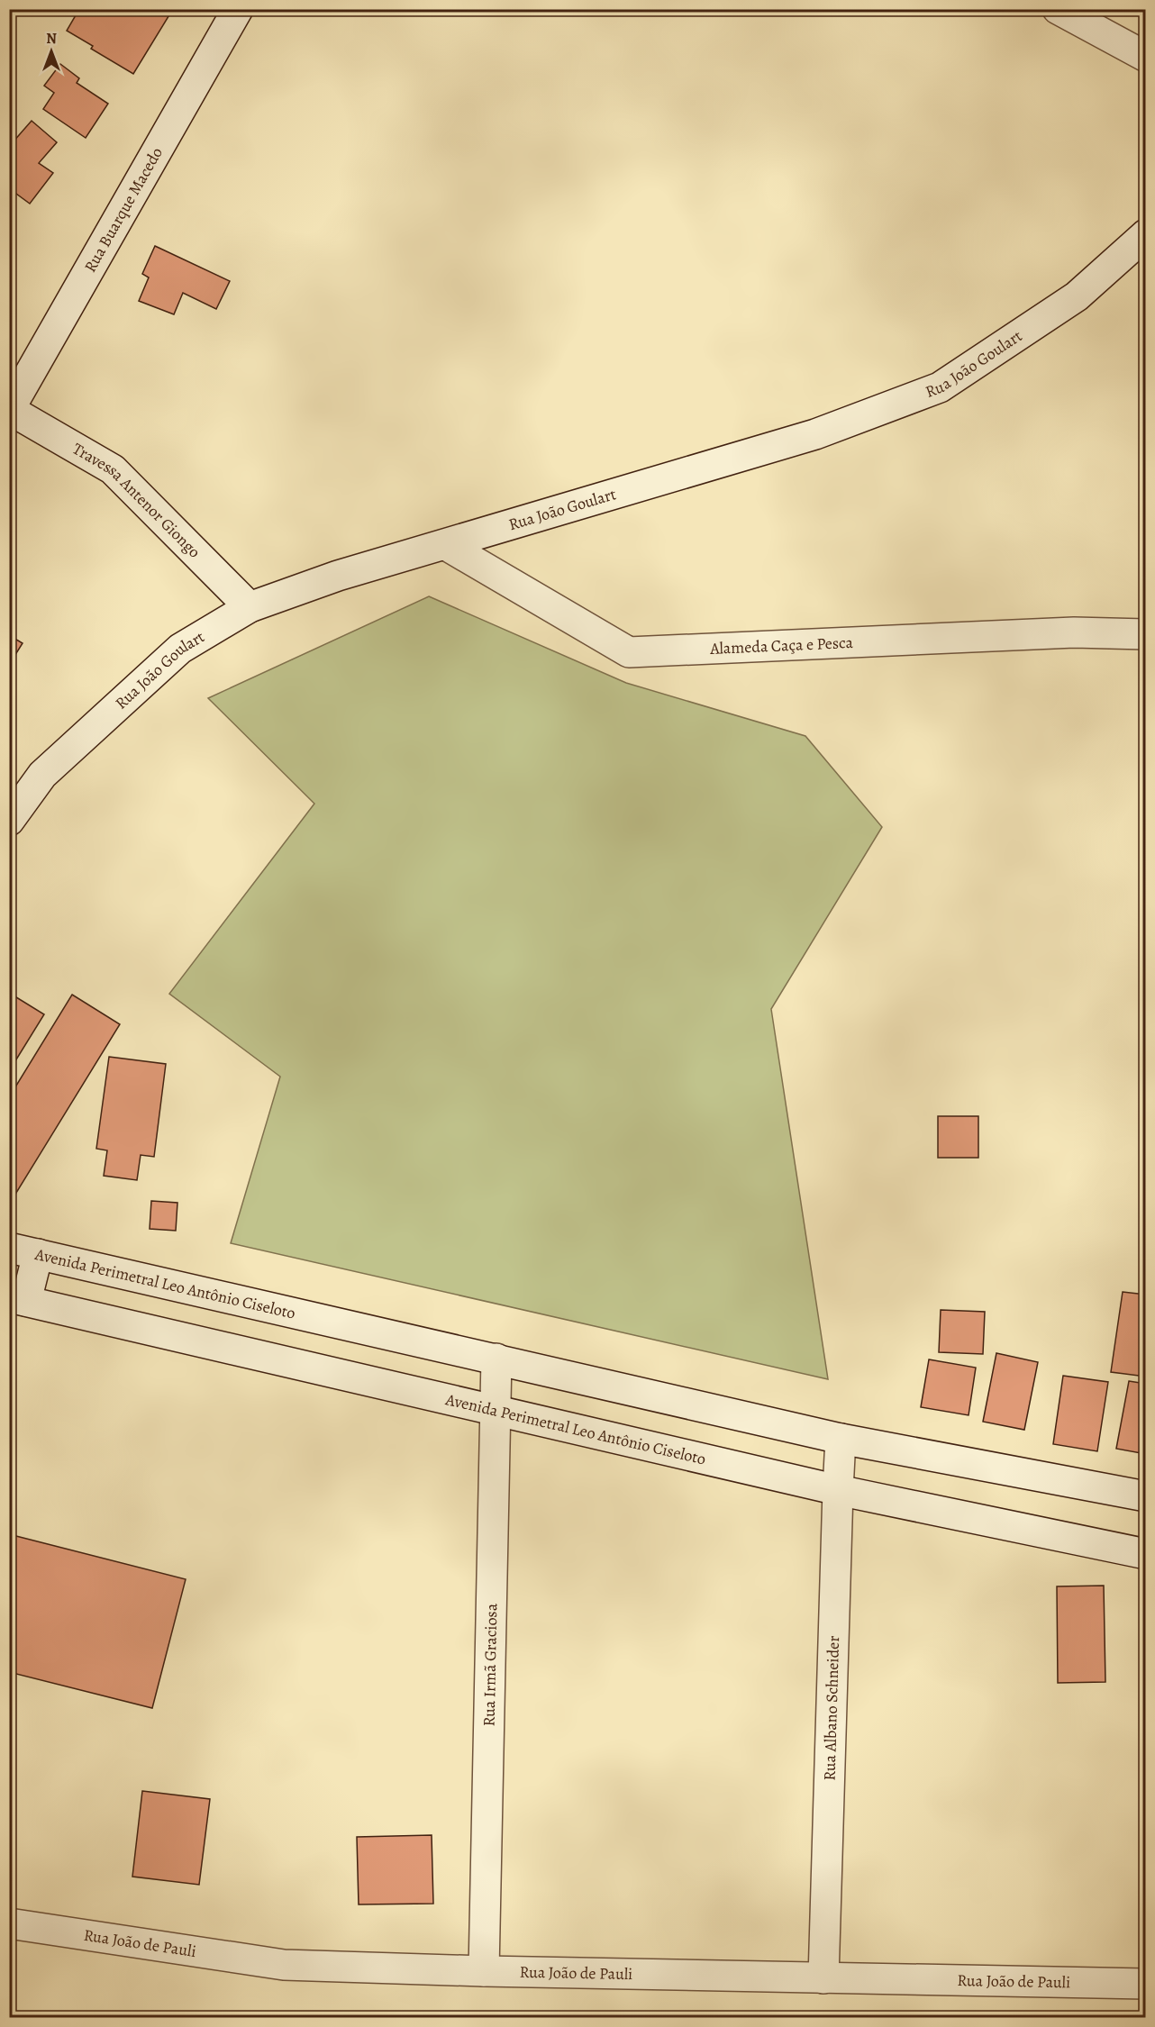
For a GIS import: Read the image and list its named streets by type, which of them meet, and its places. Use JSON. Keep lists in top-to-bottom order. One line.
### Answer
{"streets":{"street":["Rua Buarque Macedo","Rua João Goulart","Travessa Antenor Giongo","Alameda Caça e Pesca","Avenida Perimetral Leo Antônio Ciseloto","Rua Irmã Graciosa","Rua Albano Schneider","Rua João de Pauli"]},"crossings":[["Rua Buarque Macedo","Travessa Antenor Giongo"],["Rua João Goulart","Travessa Antenor Giongo"],["Rua João Goulart","Alameda Caça e Pesca"],["Avenida Perimetral Leo Antônio Ciseloto","Rua Irmã Graciosa"],["Avenida Perimetral Leo Antônio Ciseloto","Rua Albano Schneider"],["Rua Irmã Graciosa","Rua João de Pauli"],["Rua Albano Schneider","Rua João de Pauli"]],"north":"top"}
